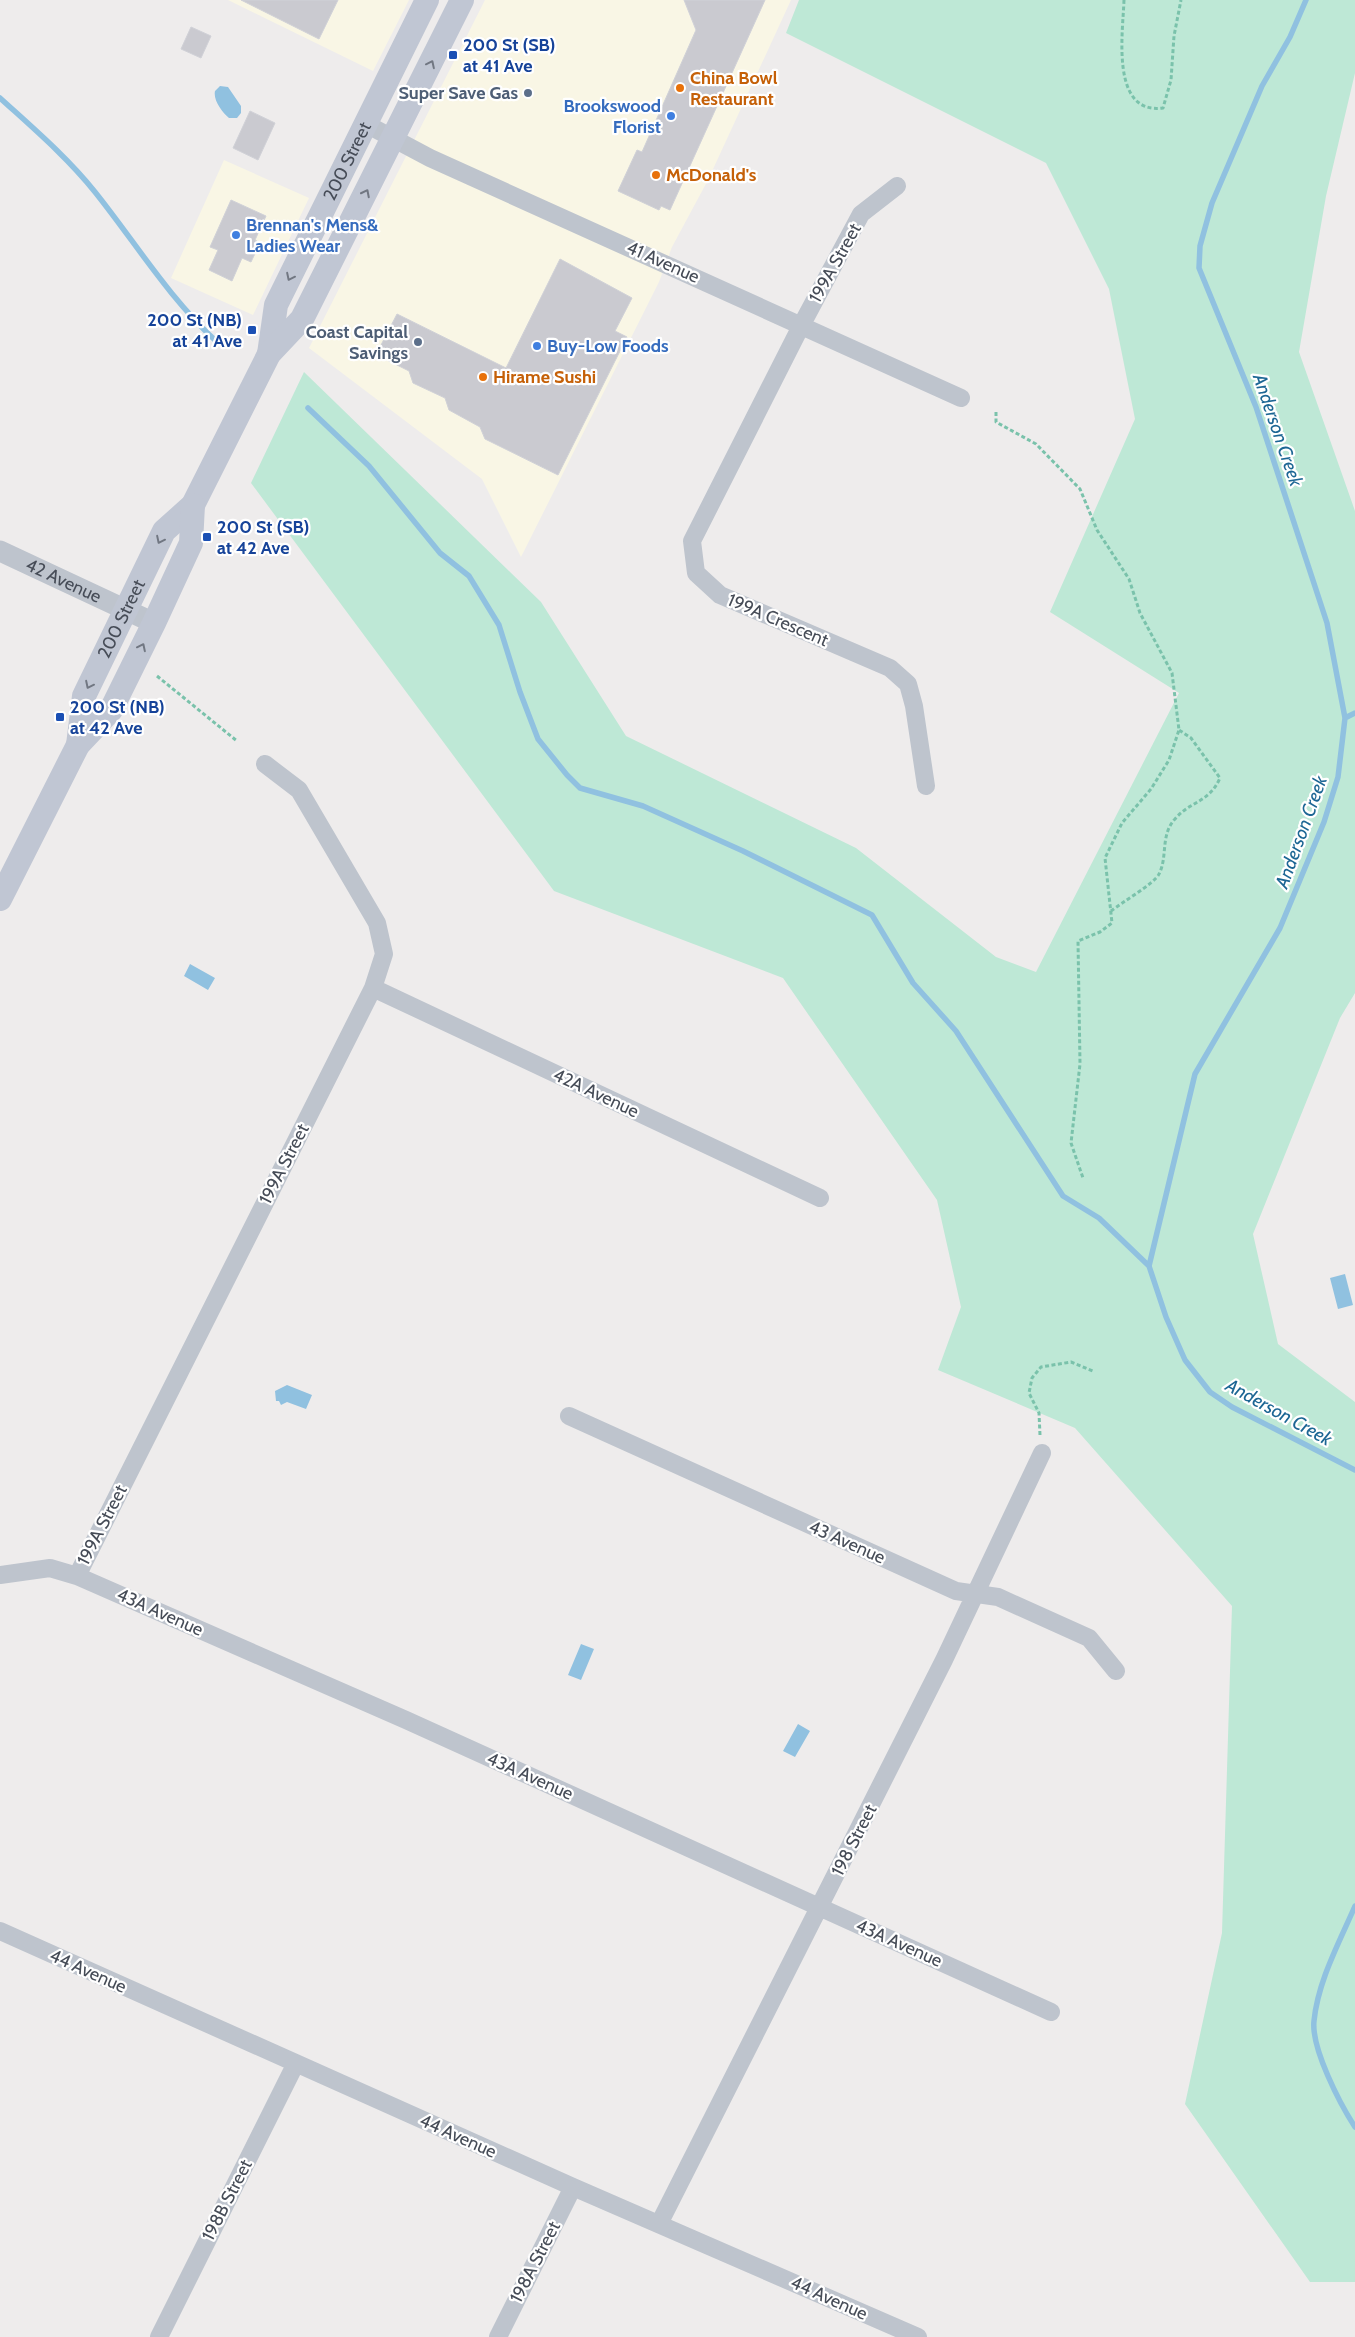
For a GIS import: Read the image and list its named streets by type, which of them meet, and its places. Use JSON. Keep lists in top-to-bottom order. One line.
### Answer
{"streets":{"main road":["200 Street"],"street":["41 Avenue","199A Street","42 Avenue","199A Crescent","42A Avenue","43 Avenue","43A Avenue","198 Street","44 Avenue","198B Street","198A Street"]},"crossings":[["200 Street","41 Avenue"],["200 Street","42 Avenue"],["41 Avenue","199A Street"],["41 Avenue","199A Crescent"],["199A Street","199A Crescent"],["199A Street","42A Avenue"],["199A Street","43A Avenue"],["43 Avenue","198 Street"],["43A Avenue","198 Street"],["198 Street","44 Avenue"],["44 Avenue","198B Street"],["44 Avenue","198A Street"]],"water":["Anderson Creek"],"places":{"transit":["200 St (SB) at 41 Ave","200 St (NB) at 41 Ave","200 St (SB) at 42 Ave","200 St (NB) at 42 Ave"],"other":["China Bowl Restaurant","Super Save Gas","Brookswood Florist","McDonald's","Brennan's Mens& Ladies Wear","Coast Capital Savings","Buy-Low Foods","Hirame Sushi"]}}
